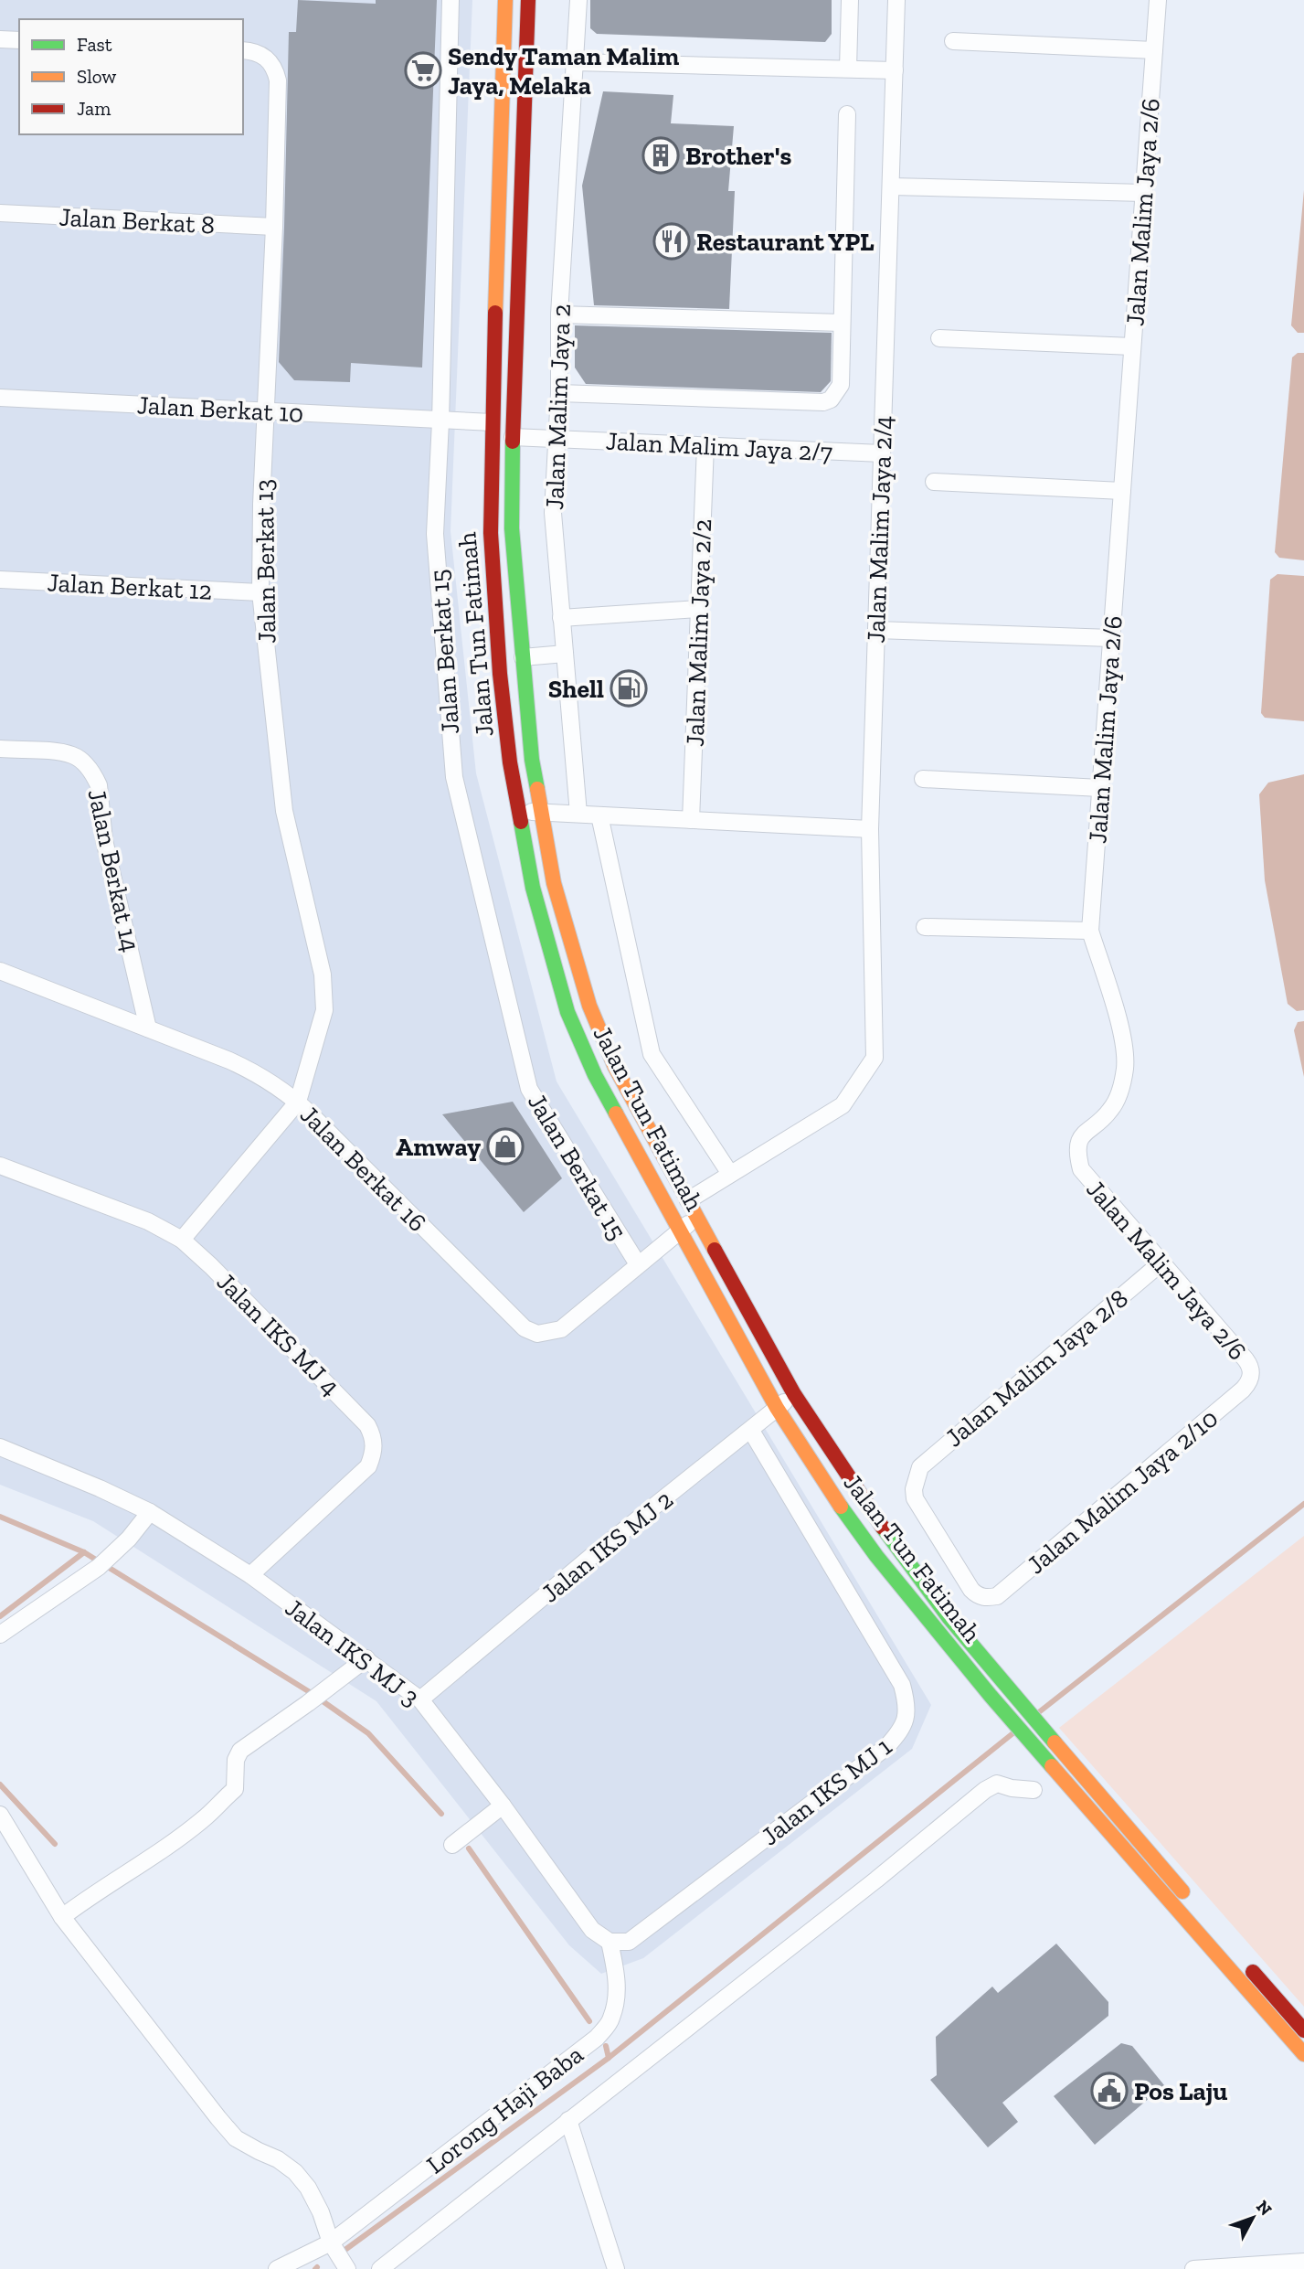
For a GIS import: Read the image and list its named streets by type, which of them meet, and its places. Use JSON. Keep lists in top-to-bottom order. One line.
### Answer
{"streets":{"main road":["Jalan Tun Fatimah"],"street":["Jalan Malim Jaya 2/6","Jalan Berkat 8","Jalan Malim Jaya 2","Jalan Berkat 10","Jalan Malim Jaya 2/7","Jalan Malim Jaya 2/4","Jalan Berkat 13","Jalan Berkat 12","Jalan Malim Jaya 2/2","Jalan Berkat 15","Jalan Berkat 14","Jalan Berkat 16","Jalan IKS MJ 4","Jalan Malim Jaya 2/8","Jalan Malim Jaya 2/10","Jalan IKS MJ 2","Jalan IKS MJ 3","Jalan IKS MJ 1","Lorong Haji Baba"]},"crossings":[["Jalan Malim Jaya 2/6","Jalan Malim Jaya 2/8"],["Jalan Malim Jaya 2/6","Jalan Malim Jaya 2/10"],["Jalan Berkat 8","Jalan Berkat 13"],["Jalan Malim Jaya 2","Jalan Malim Jaya 2/7"],["Jalan Berkat 10","Jalan Berkat 13"],["Jalan Berkat 10","Jalan Tun Fatimah"],["Jalan Berkat 10","Jalan Berkat 15"],["Jalan Malim Jaya 2/7","Jalan Malim Jaya 2/4"],["Jalan Malim Jaya 2/7","Jalan Malim Jaya 2/2"],["Jalan Malim Jaya 2/7","Jalan Tun Fatimah"],["Jalan Berkat 13","Jalan Berkat 12"],["Jalan Berkat 13","Jalan Berkat 16"],["Jalan Tun Fatimah","Jalan Berkat 16"],["Jalan Tun Fatimah","Jalan IKS MJ 2"],["Jalan Berkat 15","Jalan Berkat 16"],["Jalan Berkat 14","Jalan Berkat 16"],["Jalan IKS MJ 4","Jalan IKS MJ 3"],["Jalan Malim Jaya 2/8","Jalan Malim Jaya 2/10"],["Jalan IKS MJ 2","Jalan IKS MJ 3"],["Jalan IKS MJ 2","Jalan IKS MJ 1"],["Jalan IKS MJ 3","Jalan IKS MJ 1"],["Jalan IKS MJ 3","Lorong Haji Baba"],["Jalan IKS MJ 1","Lorong Haji Baba"]],"places":{"supermarket":["Sendy Taman Malim Jaya, Melaka"],"building":["Brother's"],"restaurant":["Restaurant YPL"],"fuel station":["Shell"],"shop":["Amway"],"public building":["Pos Laju"]},"legend":["Fast","Slow","Jam"],"north":"top right"}
